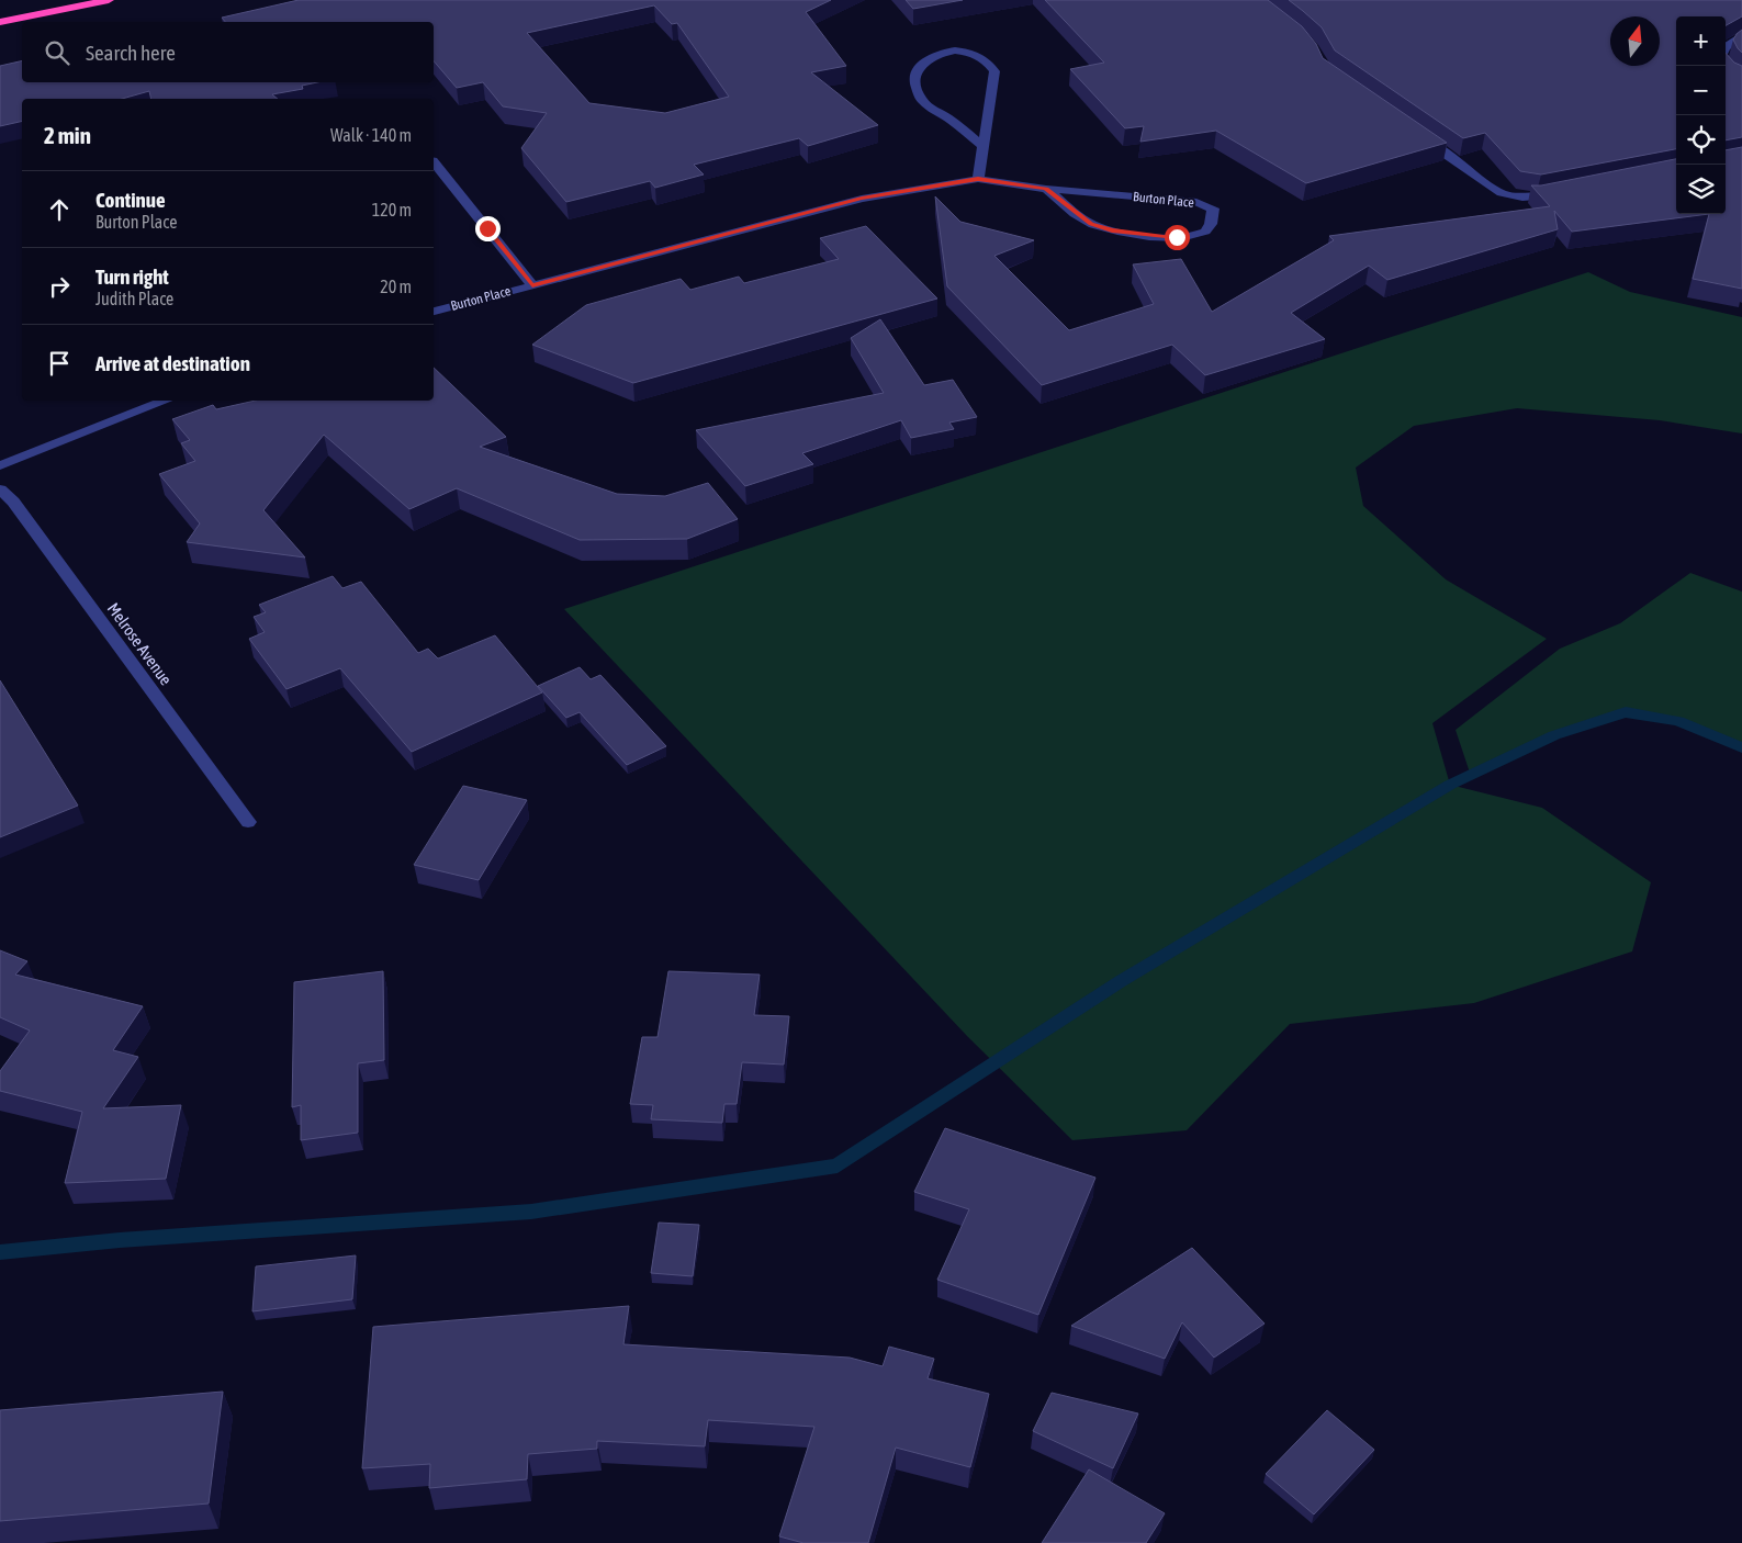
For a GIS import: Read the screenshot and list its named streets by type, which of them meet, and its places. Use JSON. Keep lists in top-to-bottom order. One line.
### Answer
{"streets":{"street":["Burton Place","Melrose Avenue"]},"north":"top","page":{"map_buttons":["+","−"],"search":"Search here","heading":["2 min","Walk · 140 m"],"list":[["Continue","Burton Place","120 m"],["Turn right","Judith Place","20 m"],"Arrive at destination"]}}
